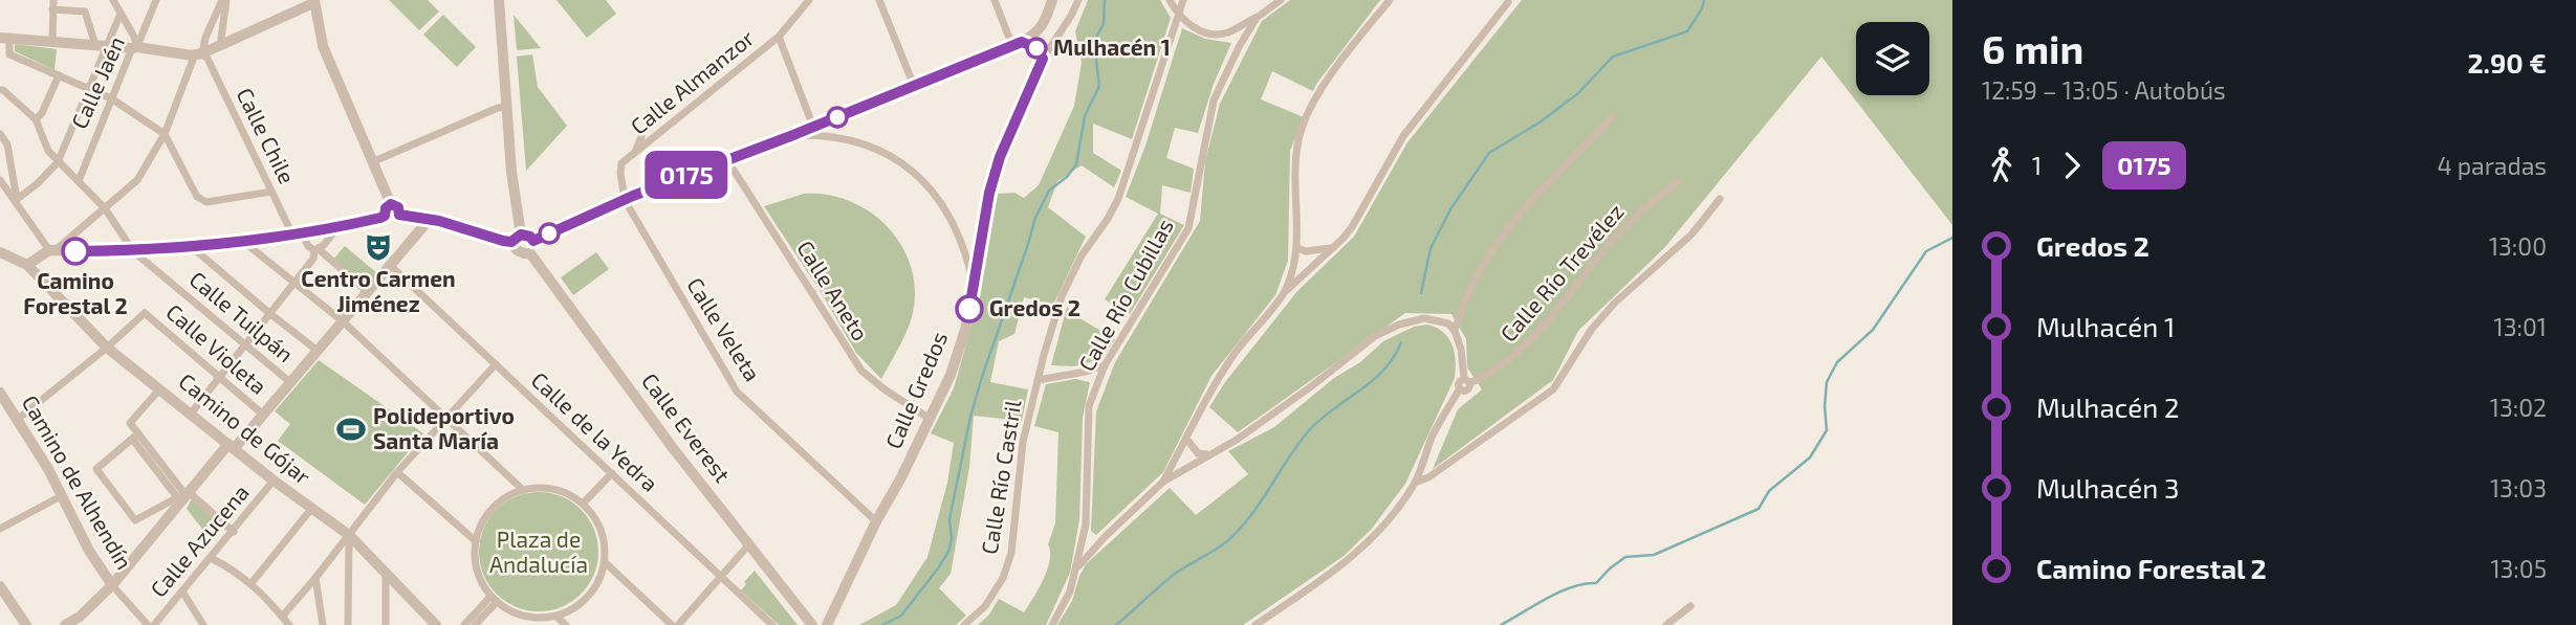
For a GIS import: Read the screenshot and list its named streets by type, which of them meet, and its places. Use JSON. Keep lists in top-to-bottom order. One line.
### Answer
{"streets":{"street":["Calle Jaén","Calle Almanzor","Calle Chile","Calle Río Trevélez","Calle Aneto","Calle Río Cubillas","Calle Tuilpán","Calle Veleta","Calle Violeta","Calle Gredos","Calle Everest","Camino de Gójar","Calle de la Yedra","Calle Río Castril","Camino de Alhendín","Calle Azucena"]},"crossings":[["Calle Jaén","Calle Tuilpán"],["Calle Almanzor","Calle Veleta"],["Calle Aneto","Calle Gredos"],["Calle Veleta","Calle Gredos"],["Calle Violeta","Camino de Gójar"],["Camino de Gójar","Calle Azucena"]],"parks":["Plaza de Andalucía"],"places":{"other":["Mulhacén 1","Camino Forestal 2","Gredos 2"],"theatre":["Centro Carmen Jiménez"],"sports":["Polideportivo Santa María"]},"lines":["bus line 0175"],"page":{"on_map":"0175","heading":["6 min","12:59 – 13:05 · Autobús","2.90 €"],"legs":["1","0175","4 paradas"],"list":[{"name":"Gredos 2","value":"13:00"},{"name":"Mulhacén 1","value":"13:01"},{"name":"Mulhacén 2","value":"13:02"},{"name":"Mulhacén 3","value":"13:03"},{"name":"Camino Forestal 2","value":"13:05"}]}}
